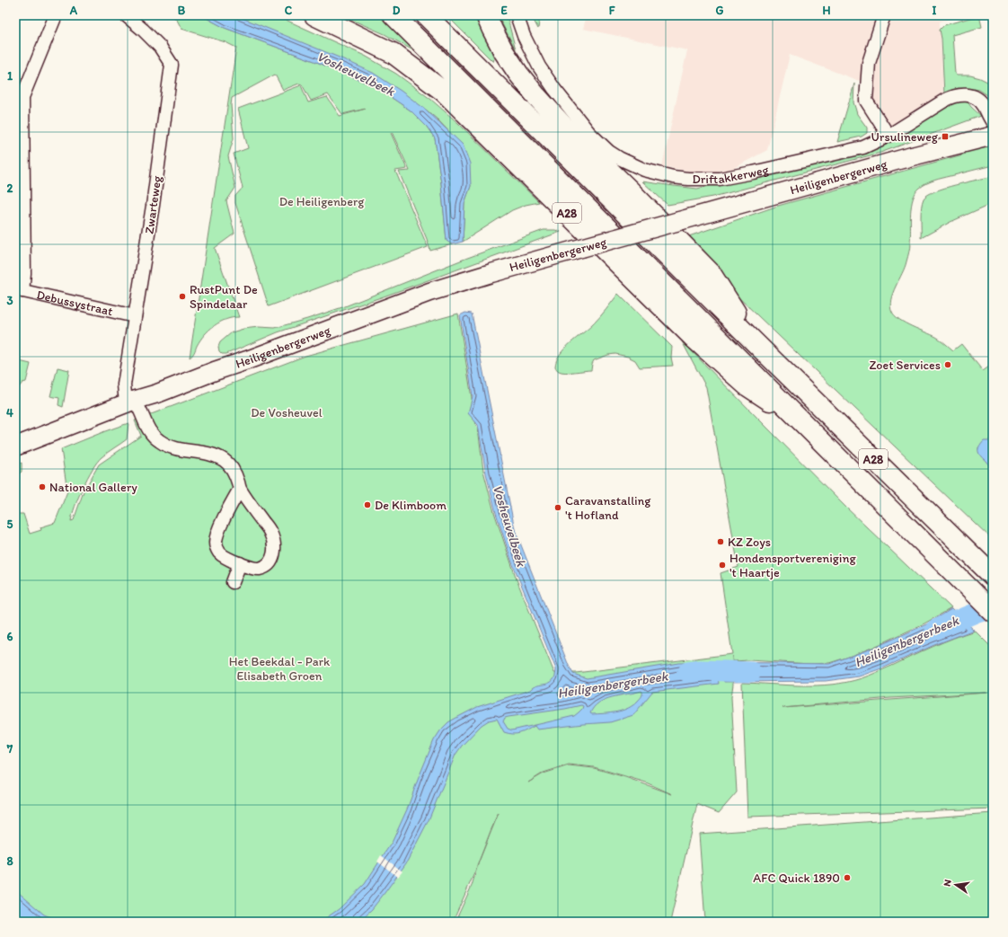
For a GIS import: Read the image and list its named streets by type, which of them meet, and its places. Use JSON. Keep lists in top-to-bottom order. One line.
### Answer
{"streets":{"highway":["A28"],"main road":["Heiligenbergerweg"],"street":["Driftakkerweg","Zwarteweg","Debussystraat"]},"crossings":[["Heiligenbergerweg","Zwarteweg"],["Zwarteweg","Debussystraat"]],"water":["Vosheuvelbeek","Heiligenbergerbeek"],"parks":["De Heiligenberg","De Vosheuvel","Het Beekdal - Park Elisabeth Groen"],"places":{"transit":["Ursulineweg"],"other":["RustPunt De Spindelaar","Zoet Services","National Gallery","De Klimboom","Caravanstalling 't Hofland","KZ Zoys","Hondensportvereniging 't Haartje","AFC Quick 1890"]},"north":"left","grid":{"columns":["A","B","C","D","E","F","G","H","I"],"rows":["1","2","3","4","5","6","7","8"]}}
